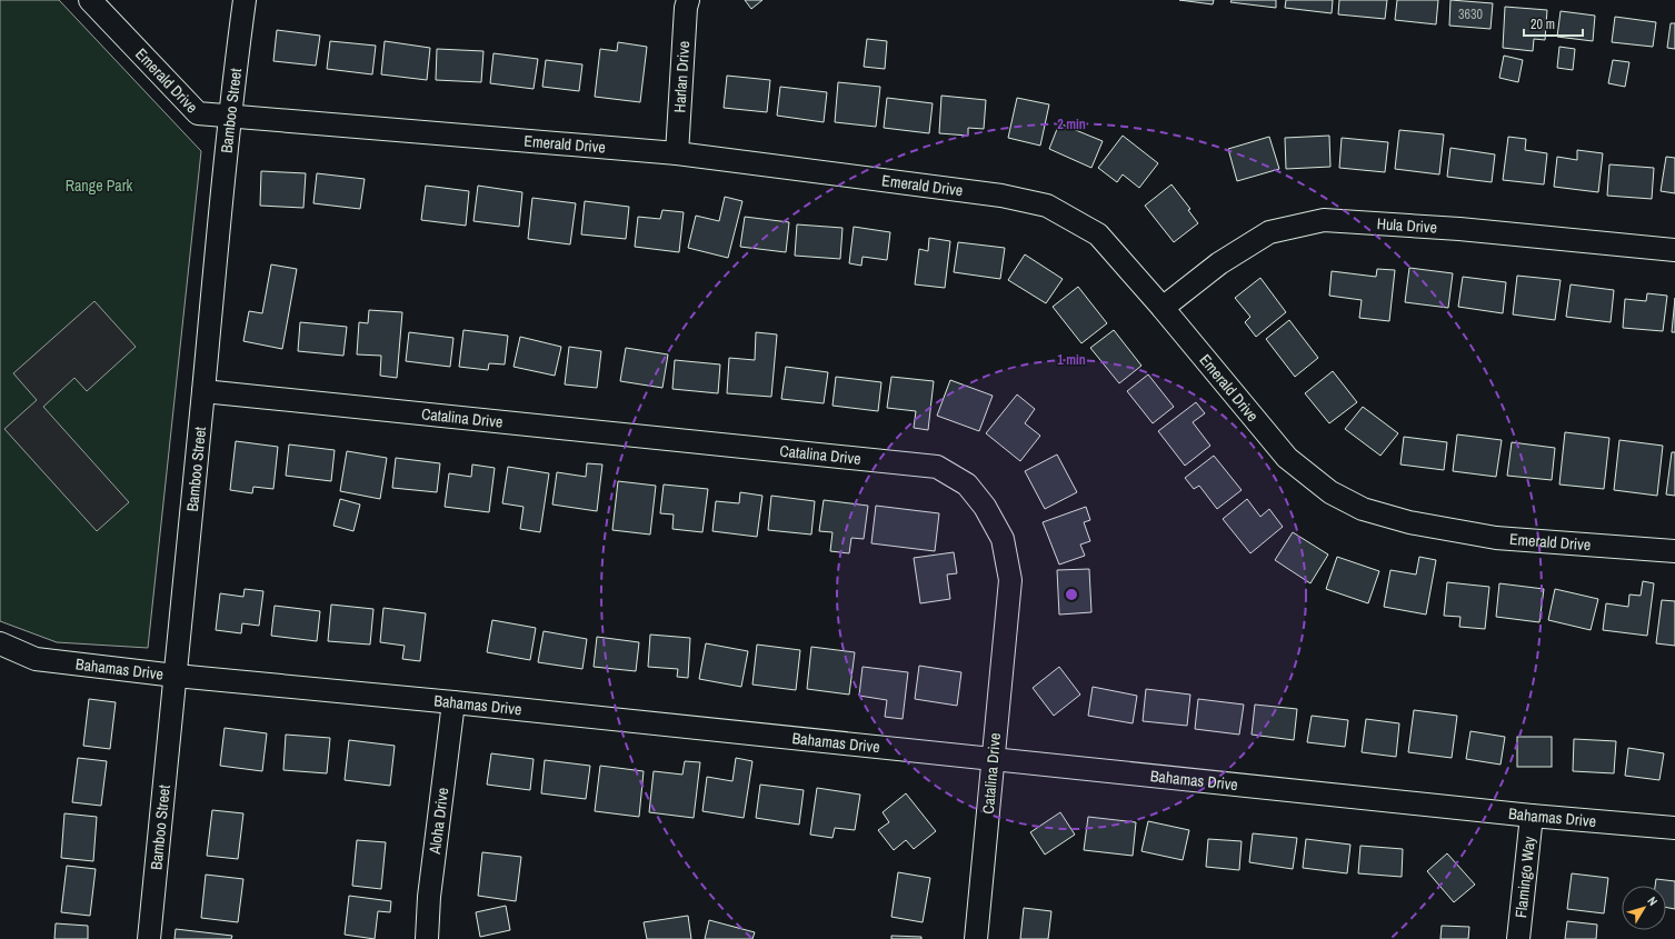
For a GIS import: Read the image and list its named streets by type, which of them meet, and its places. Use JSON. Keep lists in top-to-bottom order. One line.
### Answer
{"streets":{"street":["Harlan Drive","Emerald Drive","Bamboo Street","Hula Drive","Catalina Drive","Bahamas Drive","Aloha Drive","Flamingo Way"]},"crossings":[["Harlan Drive","Emerald Drive"],["Emerald Drive","Bamboo Street"],["Emerald Drive","Hula Drive"],["Bamboo Street","Catalina Drive"],["Bamboo Street","Bahamas Drive"],["Catalina Drive","Bahamas Drive"],["Bahamas Drive","Aloha Drive"],["Bahamas Drive","Flamingo Way"]],"parks":["Range Park"],"house_numbers":["3630"],"scale_bar":"20 m","north":"top right","rings":["2 min","1 min"]}
